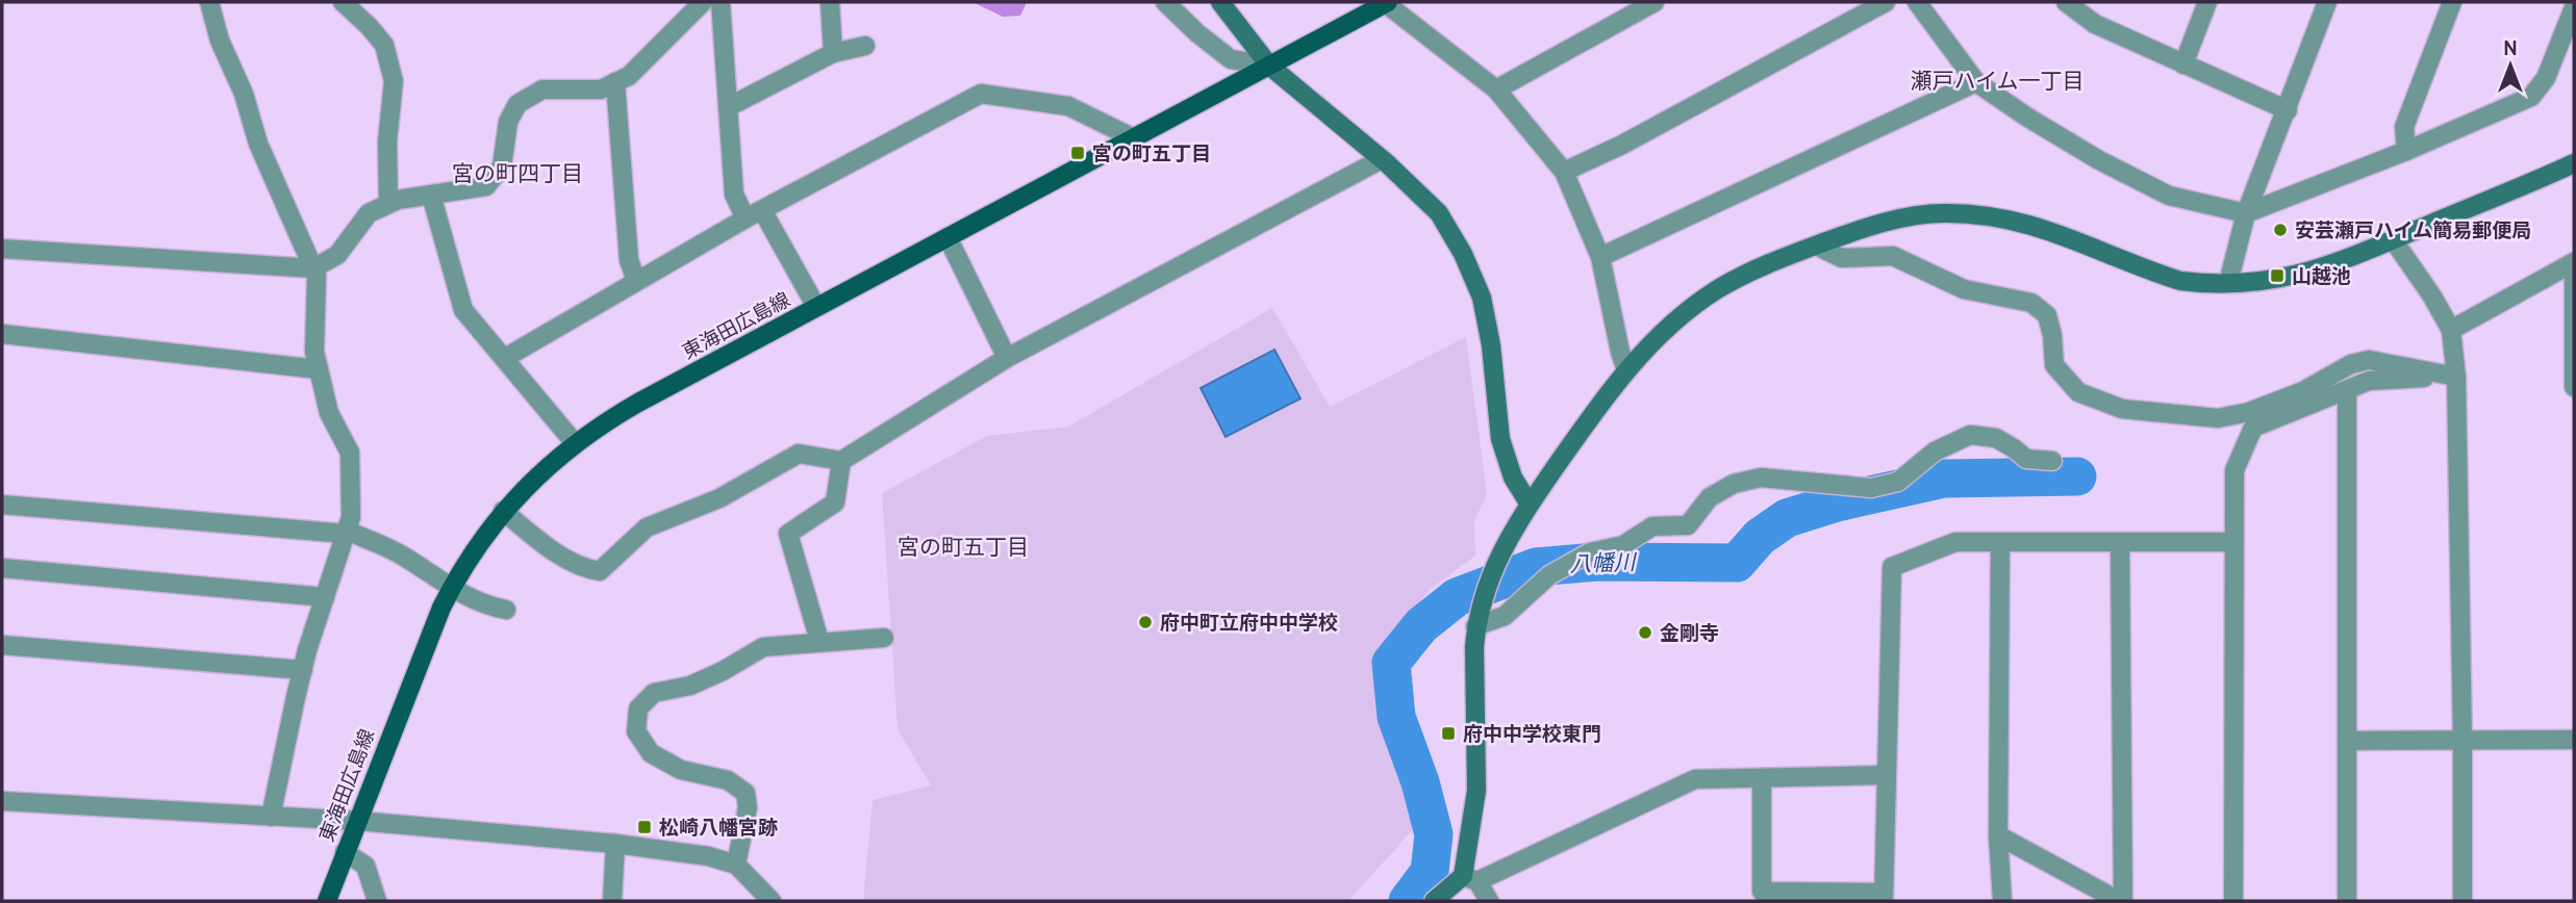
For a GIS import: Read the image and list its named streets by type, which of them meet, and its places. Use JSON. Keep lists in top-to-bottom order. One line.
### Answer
{"streets":{"main road":["東海田広島線"]},"districts":["瀬戸ハイム一丁目","宮の町四丁目","宮の町五丁目"],"water":["八幡川"],"places":{"transit":["宮の町五丁目","山越池","府中中学校東門","松崎八幡宮跡"],"other":["安芸瀬戸ハイム簡易郵便局","府中町立府中中学校","金剛寺"]},"north":"top"}
